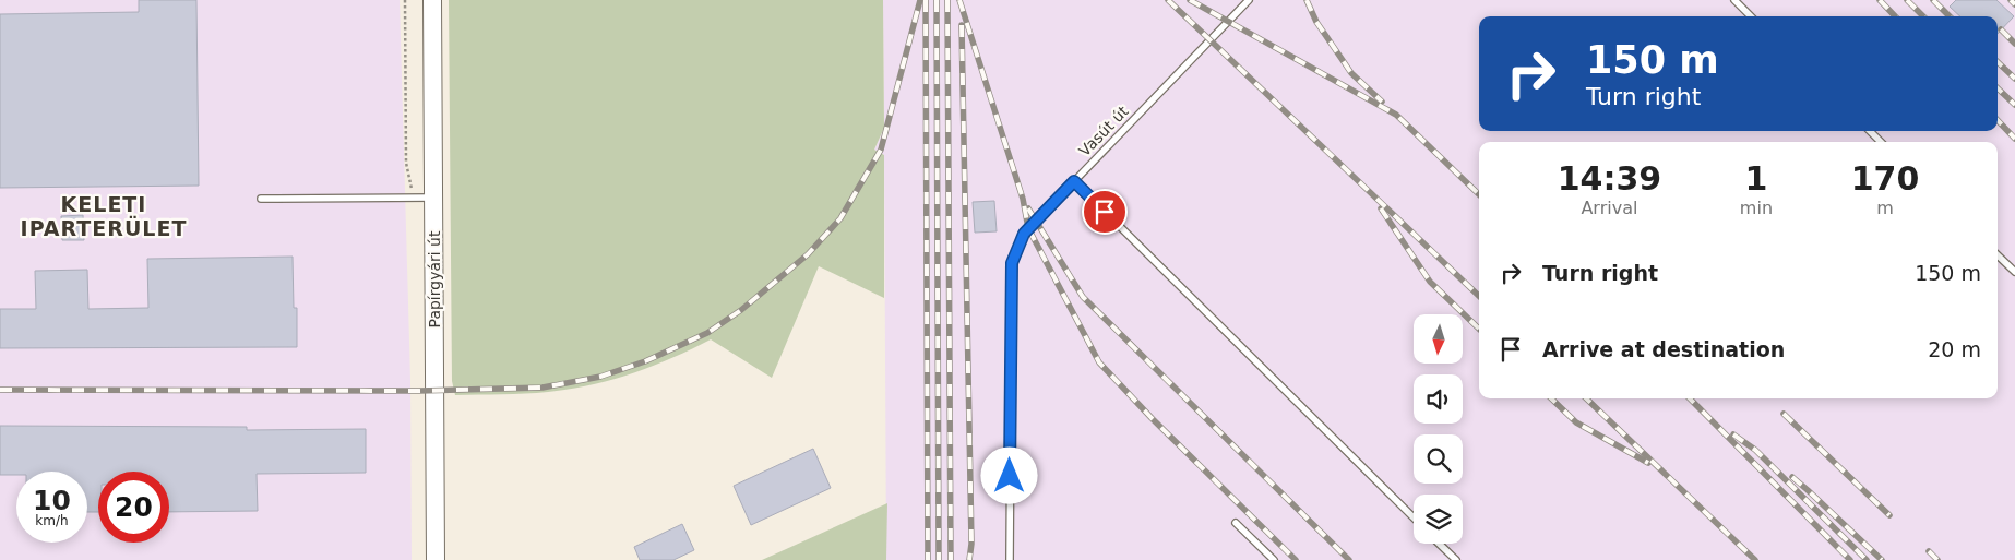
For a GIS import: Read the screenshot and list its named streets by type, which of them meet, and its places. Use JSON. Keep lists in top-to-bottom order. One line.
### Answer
{"streets":{"street":["Papírgyári út"],"lane":["Vasút út"]},"districts":["KELETI IPARTERÜLET"],"north":"bottom","page":{"turn":["150 m","Turn right"],"eta":["14:39","Arrival","1","min","170","m"],"list":[{"name":"Turn right","value":"150 m"},{"name":"Arrive at destination","value":"20 m"}],"speed":"10 km/h","limit":"20"}}
